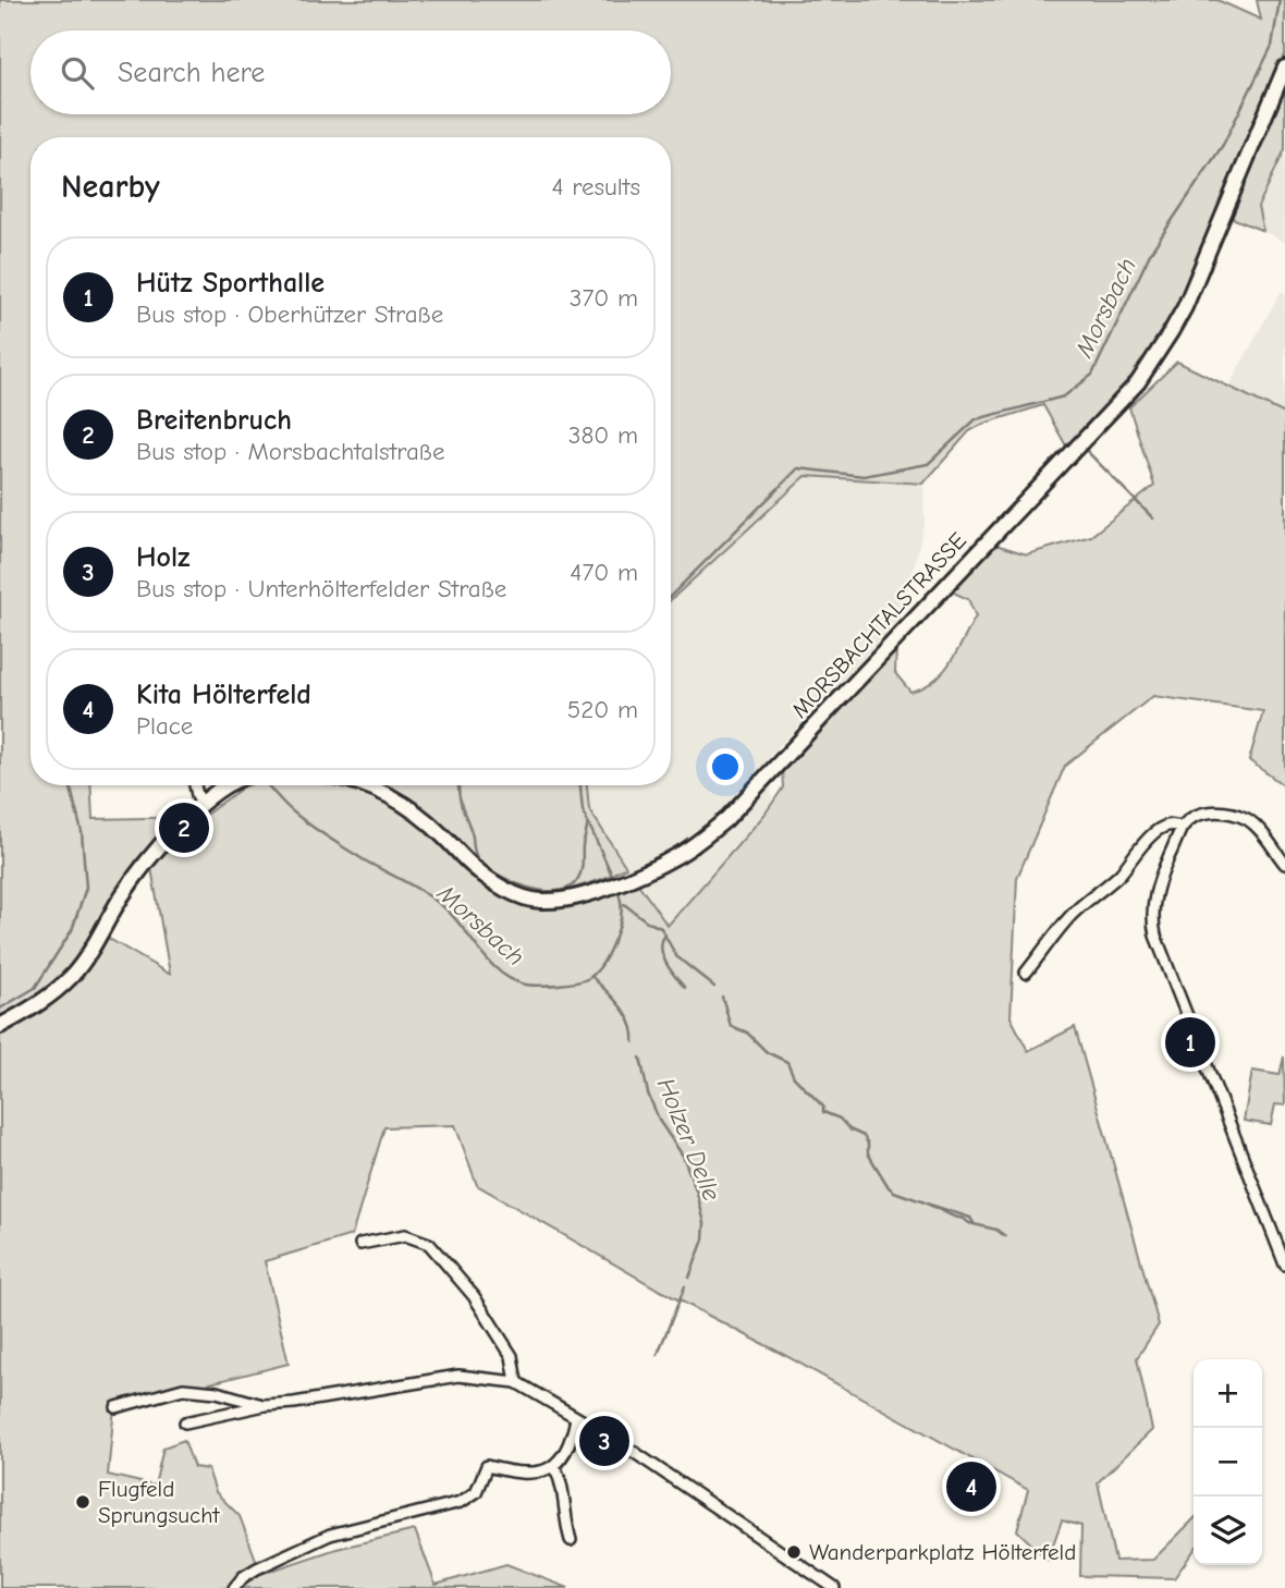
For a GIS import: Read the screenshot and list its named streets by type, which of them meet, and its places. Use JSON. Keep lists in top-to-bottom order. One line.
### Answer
{"streets":{"main road":["MORSBACHTALSTRASSE"]},"water":["Morsbach","Holzer Delle"],"places":["Flugfeld Sprungsucht","Wanderparkplatz Hölterfeld"],"page":{"search":"Search here","heading":["Nearby","4 results"],"list":[{"mark":"1","name":"Hütz Sporthalle","note":"Bus stop · Oberhützer Straße","value":"370 m"},{"mark":"2","name":"Breitenbruch","note":"Bus stop · Morsbachtalstraße","value":"380 m"},{"mark":"3","name":"Holz","note":"Bus stop · Unterhölterfelder Straße","value":"470 m"},{"mark":"4","name":"Kita Hölterfeld","note":"Place","value":"520 m"}],"pins":["2","1","3","4"],"map_buttons":["+","−"]}}
